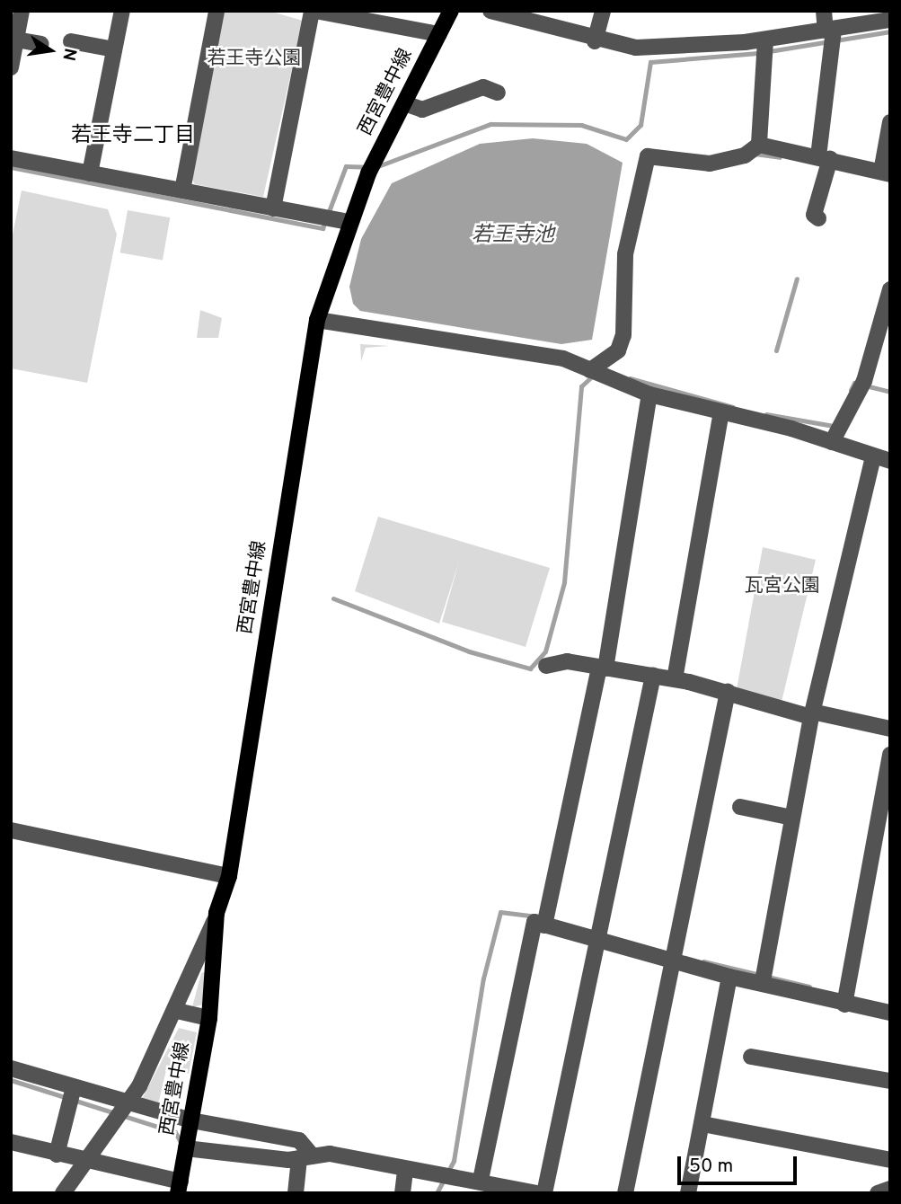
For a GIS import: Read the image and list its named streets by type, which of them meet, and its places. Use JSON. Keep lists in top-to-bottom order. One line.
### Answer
{"streets":{"main road":["西宮豊中線"]},"districts":["若王寺二丁目"],"water":["若王寺池"],"parks":["若王寺公園","瓦宮公園"],"scale_bar":"50 m","north":"right"}
